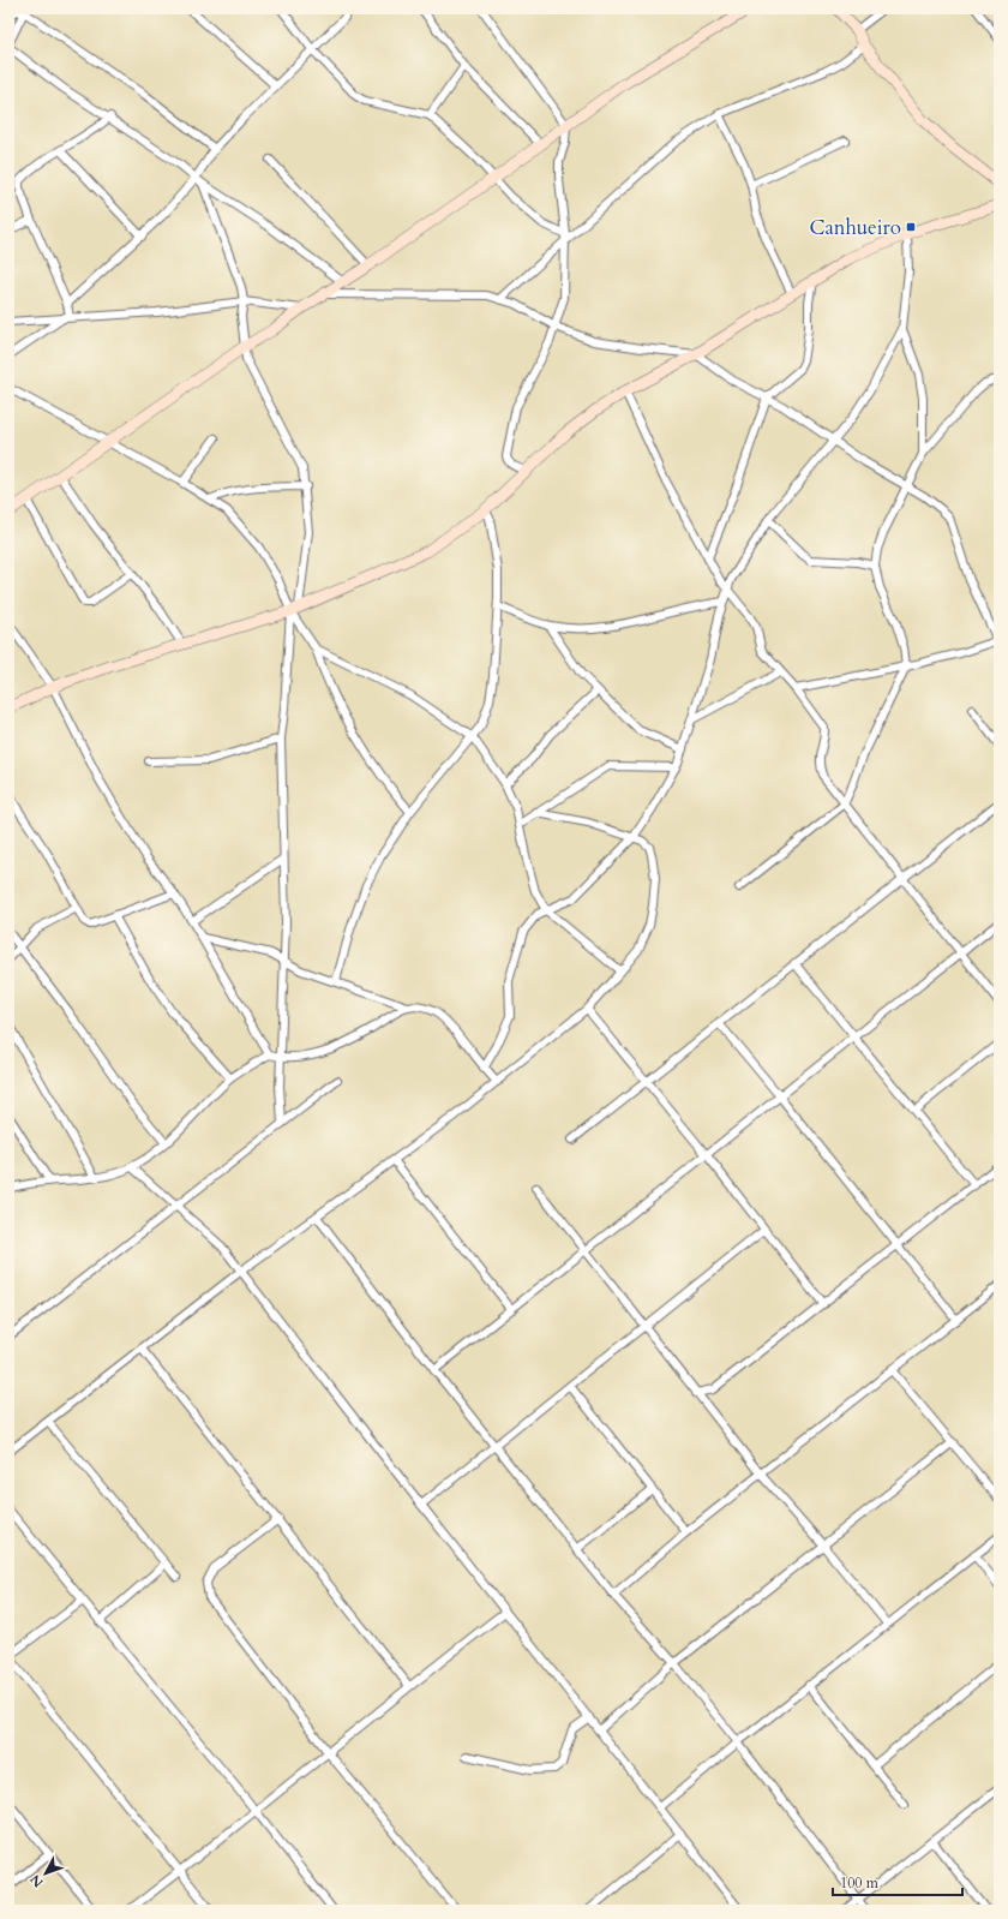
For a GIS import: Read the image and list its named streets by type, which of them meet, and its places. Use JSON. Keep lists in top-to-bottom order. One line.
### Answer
{"places":{"transit":["Canhueiro"]},"scale_bar":"100 m","north":"bottom left"}
